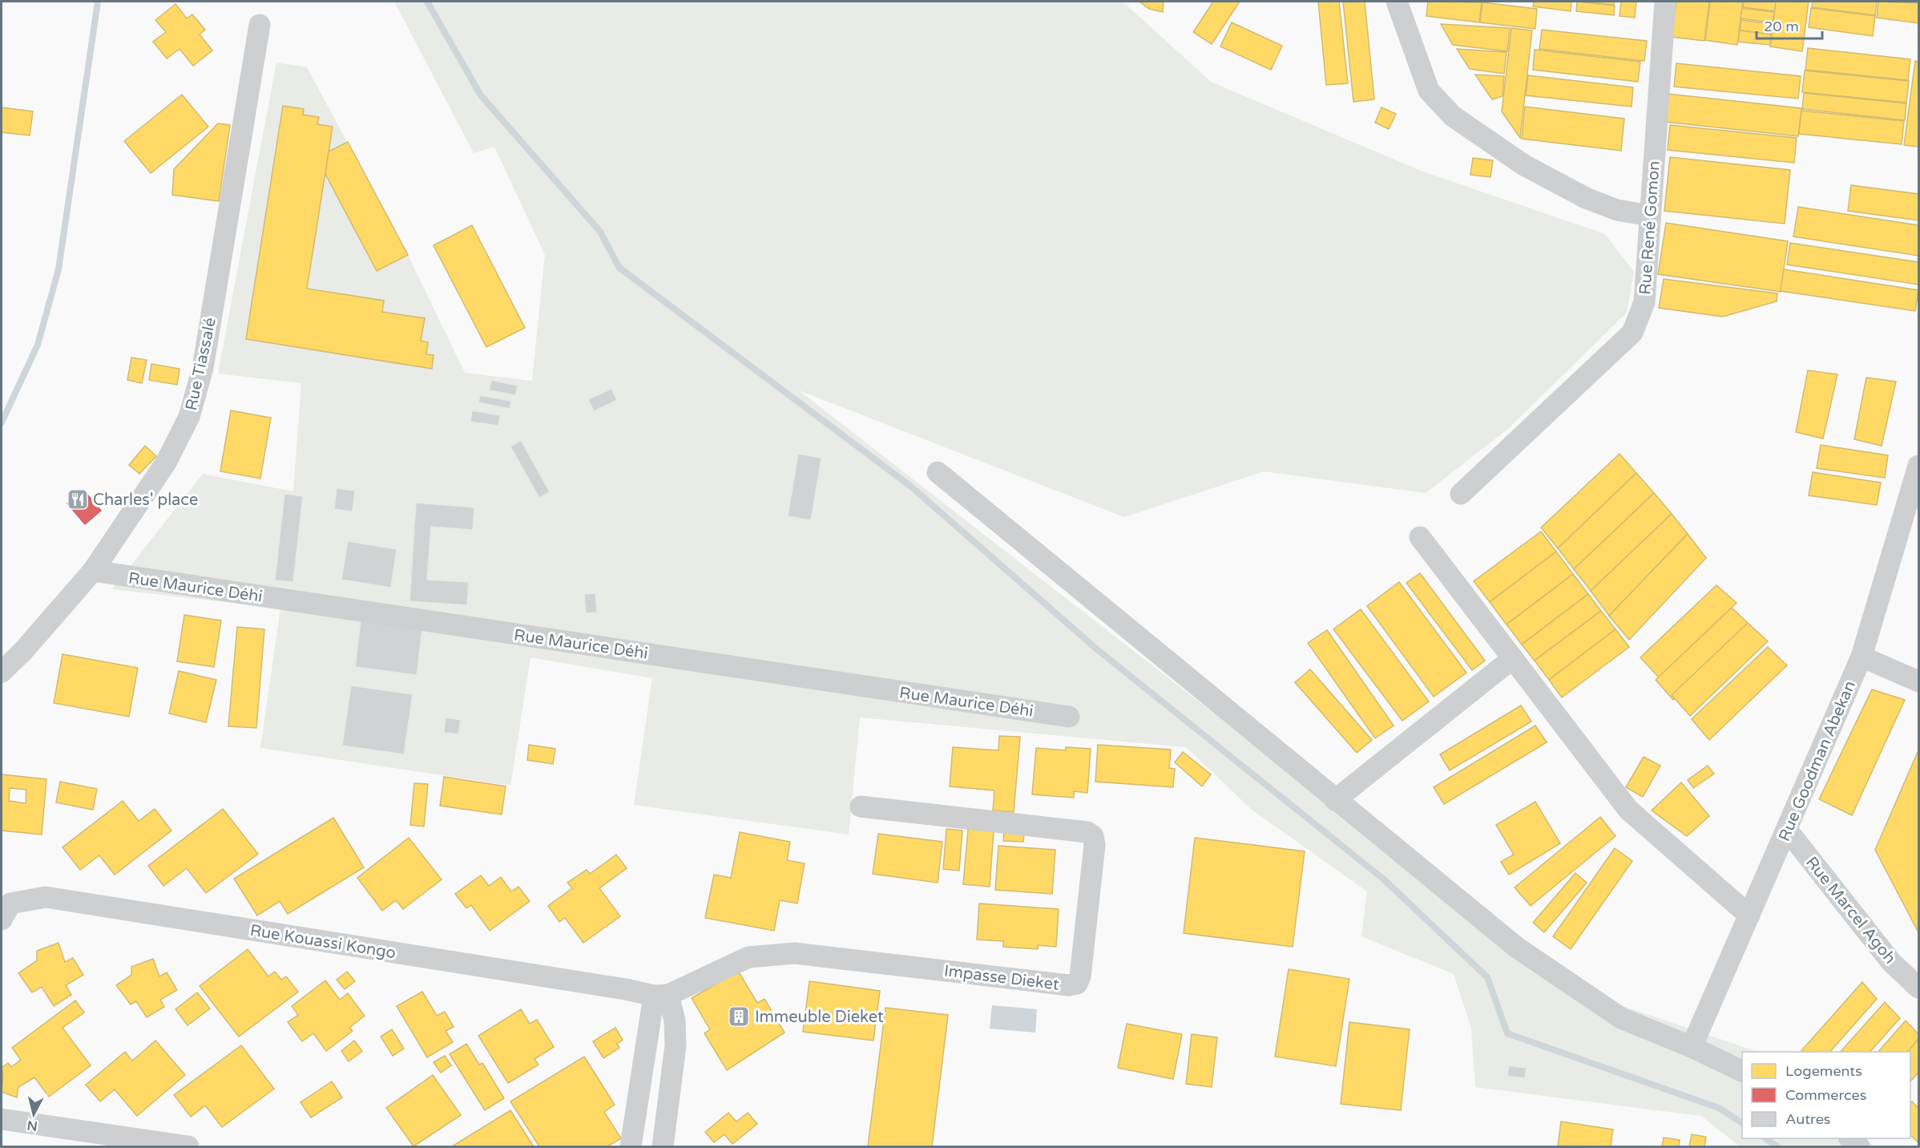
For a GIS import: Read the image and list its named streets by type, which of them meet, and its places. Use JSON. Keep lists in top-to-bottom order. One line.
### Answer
{"streets":{"street":["Rue René Gomon","Rue Tiassalé","Rue Maurice Déhi","Rue Goodman Abekan","Rue Marcel Agoh","Rue Kouassi Kongo","Impasse Dieket"]},"crossings":[["Rue Tiassalé","Rue Maurice Déhi"],["Rue Goodman Abekan","Rue Marcel Agoh"],["Rue Kouassi Kongo","Impasse Dieket"]],"places":{"restaurant":["Charles' place"],"building":["Immeuble Dieket"]},"legend":["Logements","Commerces","Autres"],"scale_bar":"20 m","north":"bottom"}
